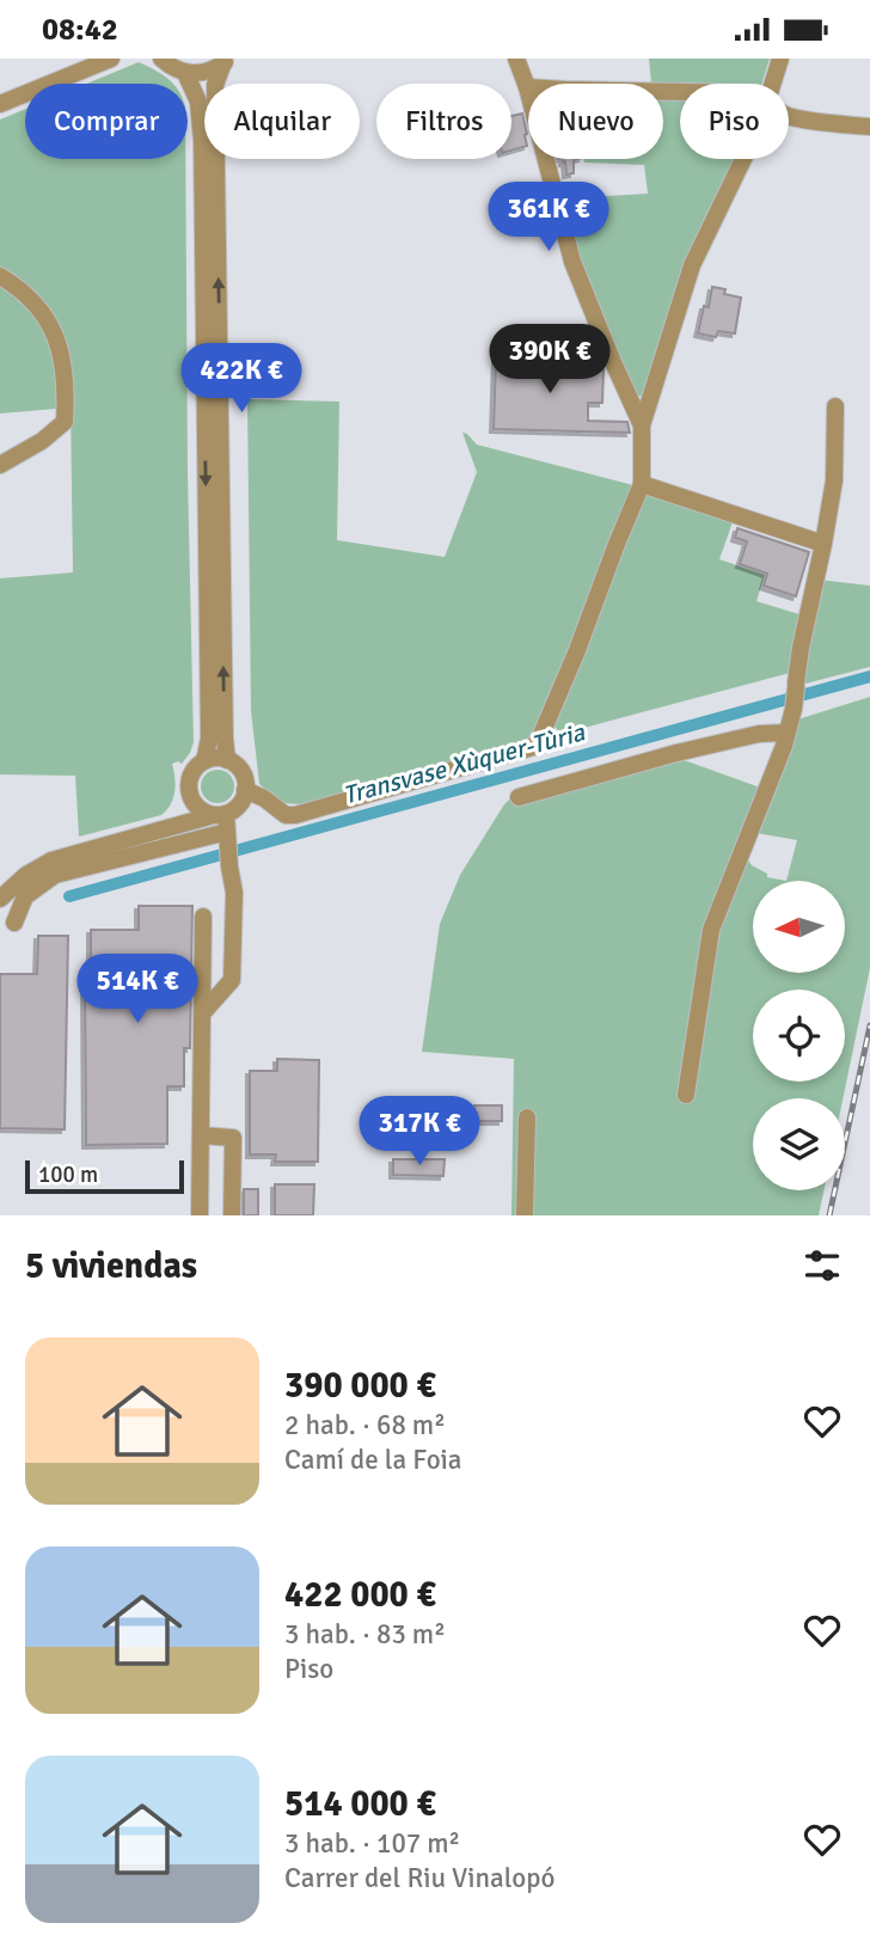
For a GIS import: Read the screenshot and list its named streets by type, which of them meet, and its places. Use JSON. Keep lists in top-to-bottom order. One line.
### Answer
{"water":["Transvase Xùquer-Tùria"],"scale_bar":"100 m","north":"left","page":{"status":"08:42","chip":["Comprar","Alquilar","Filtros","Nuevo","Piso"],"price":["361K €","390K €","422K €","514K €","317K €"],"scale":"100 m","heading":"5 viviendas","list":[{"name":"390 000 €","note":"2 hab. · 68 m² · Camí de la Foia"},{"name":"422 000 €","note":"3 hab. · 83 m² · Piso"},{"name":"514 000 €","note":"3 hab. · 107 m² · Carrer del Riu Vinalopó"}]}}
